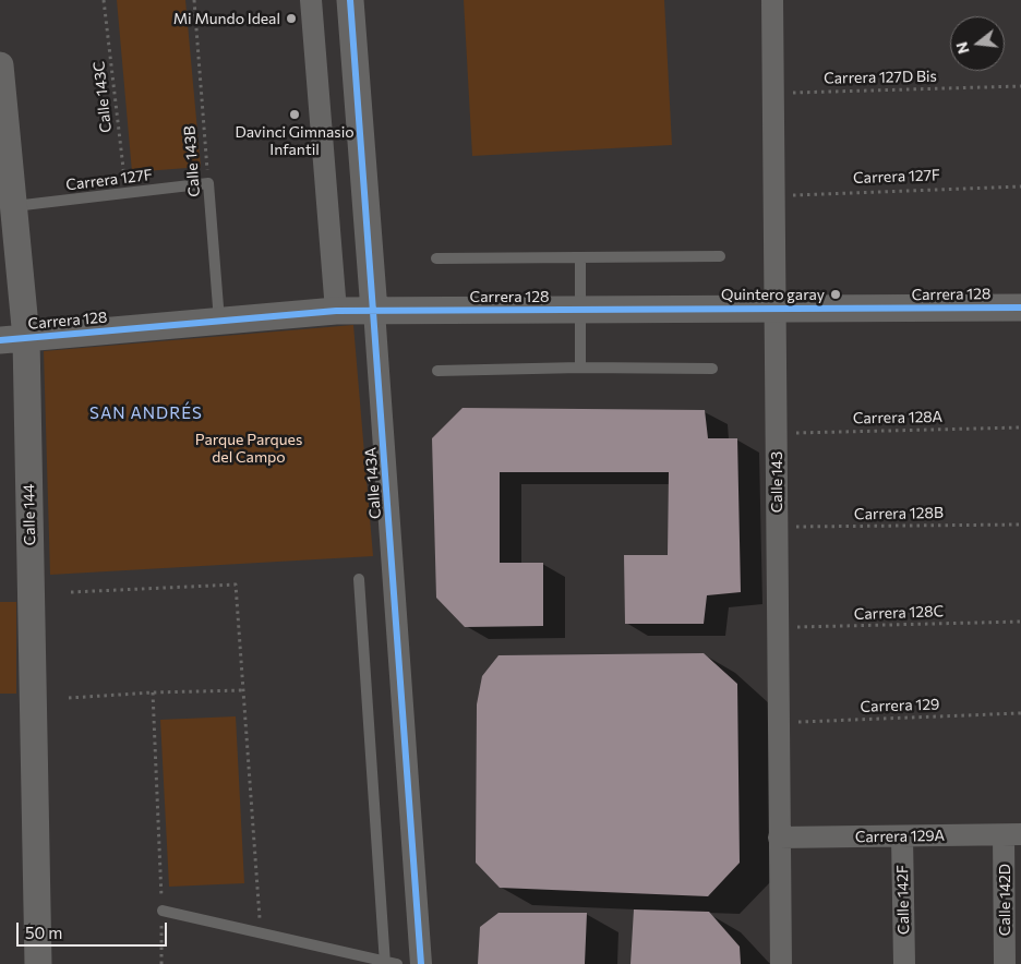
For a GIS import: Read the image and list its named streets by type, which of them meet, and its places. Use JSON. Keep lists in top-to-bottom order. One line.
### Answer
{"streets":{"street":["Carrera 128","Calle 143","Calle 143A","Calle 144","Carrera 129A","Calle 142F","Calle 142D"],"lane":["Calle 143B","Carrera 127F"],"path":["Carrera 127D Bis","Calle 143C","Carrera 128A","Carrera 128B","Carrera 128C","Carrera 129"]},"crossings":[["Carrera 127D Bis","Calle 143"],["Calle 143C","Carrera 127F"],["Calle 143B","Carrera 127F"],["Calle 143B","Carrera 128"],["Carrera 127F","Calle 143"],["Carrera 127F","Calle 144"],["Carrera 128","Calle 143"],["Carrera 128","Calle 143A"],["Carrera 128","Calle 144"],["Carrera 128A","Calle 143"],["Calle 143","Carrera 128B"],["Calle 143","Carrera 128C"],["Calle 143","Carrera 129"],["Calle 143","Carrera 129A"],["Carrera 129A","Calle 142F"],["Carrera 129A","Calle 142D"]],"districts":["SAN ANDRÉS"],"parks":["Parque Parques del Campo"],"places":["Mi Mundo Ideal","Davinci Gimnasio Infantil","Quintero garay"],"scale_bar":"50 m","north":"left"}
